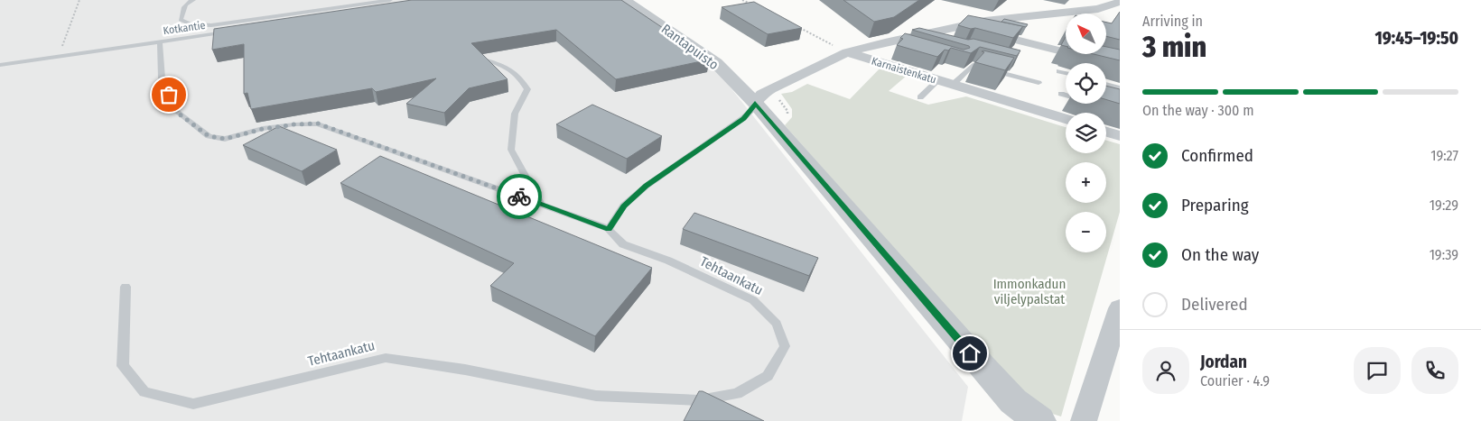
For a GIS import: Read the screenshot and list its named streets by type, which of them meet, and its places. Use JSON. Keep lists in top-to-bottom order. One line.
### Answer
{"streets":{"street":["Rantapuisto","Karnaistenkatu"],"lane":["Kotkantie","Tehtaankatu"]},"parks":["Immonkadun viljelypalstat"],"north":"top left","page":{"heading":["3 min","Arriving in","19:45–19:50"],"panel":["Jordan","Courier · 4.9"],"map_buttons":["+","−"],"bar":"On the way · 300 m","list":[["Confirmed","19:27"],["Preparing","19:29"],["On the way","19:39"],"Delivered"]}}
